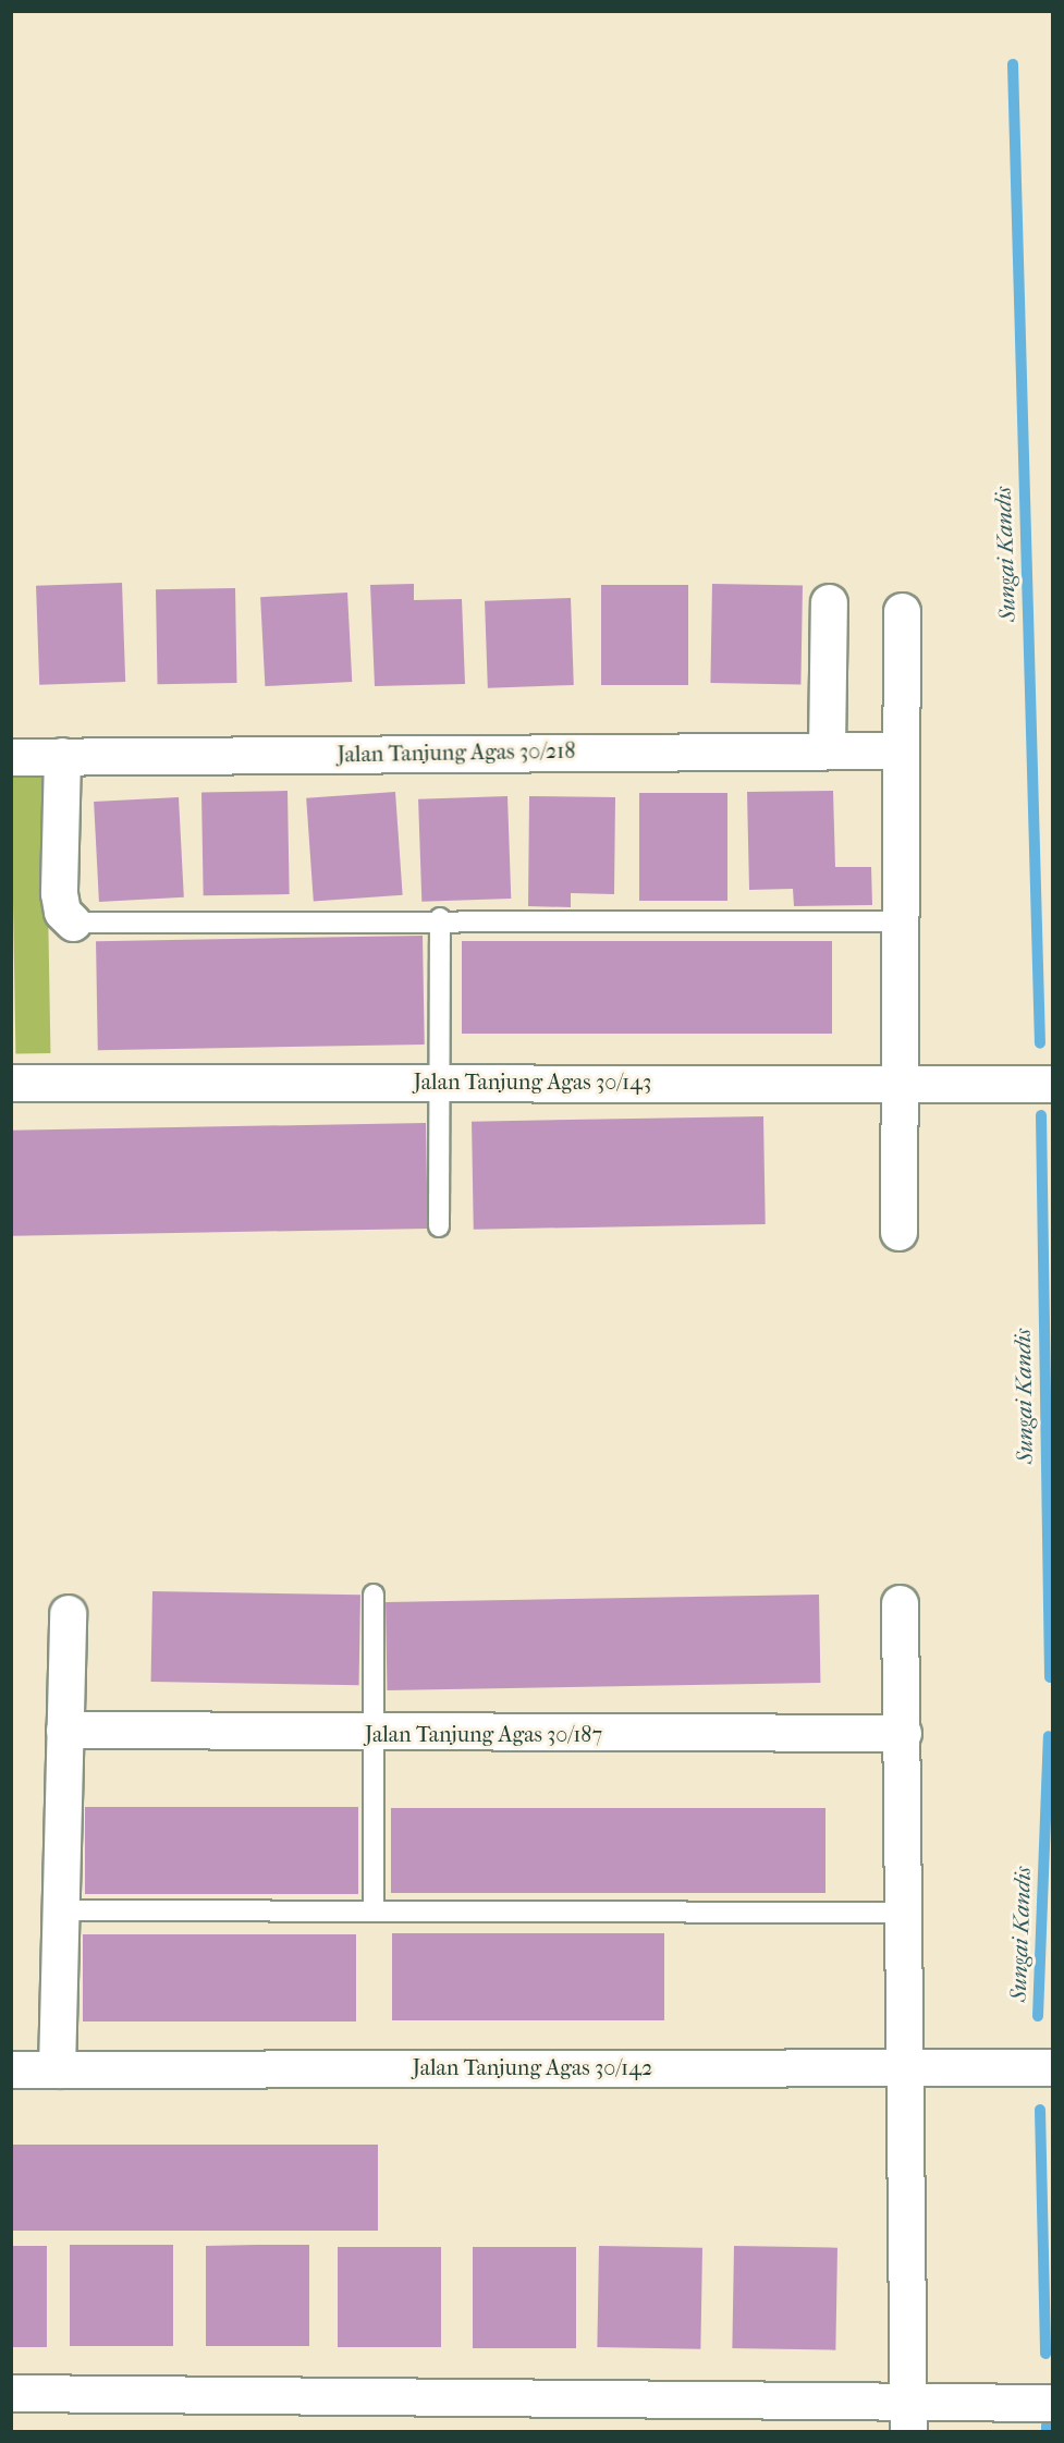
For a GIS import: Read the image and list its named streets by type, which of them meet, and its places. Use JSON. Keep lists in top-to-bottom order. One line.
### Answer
{"streets":{"street":["Jalan Tanjung Agas 30/218","Jalan Tanjung Agas 30/143","Jalan Tanjung Agas 30/187","Jalan Tanjung Agas 30/142"]},"water":["Sungai Kandis"]}
